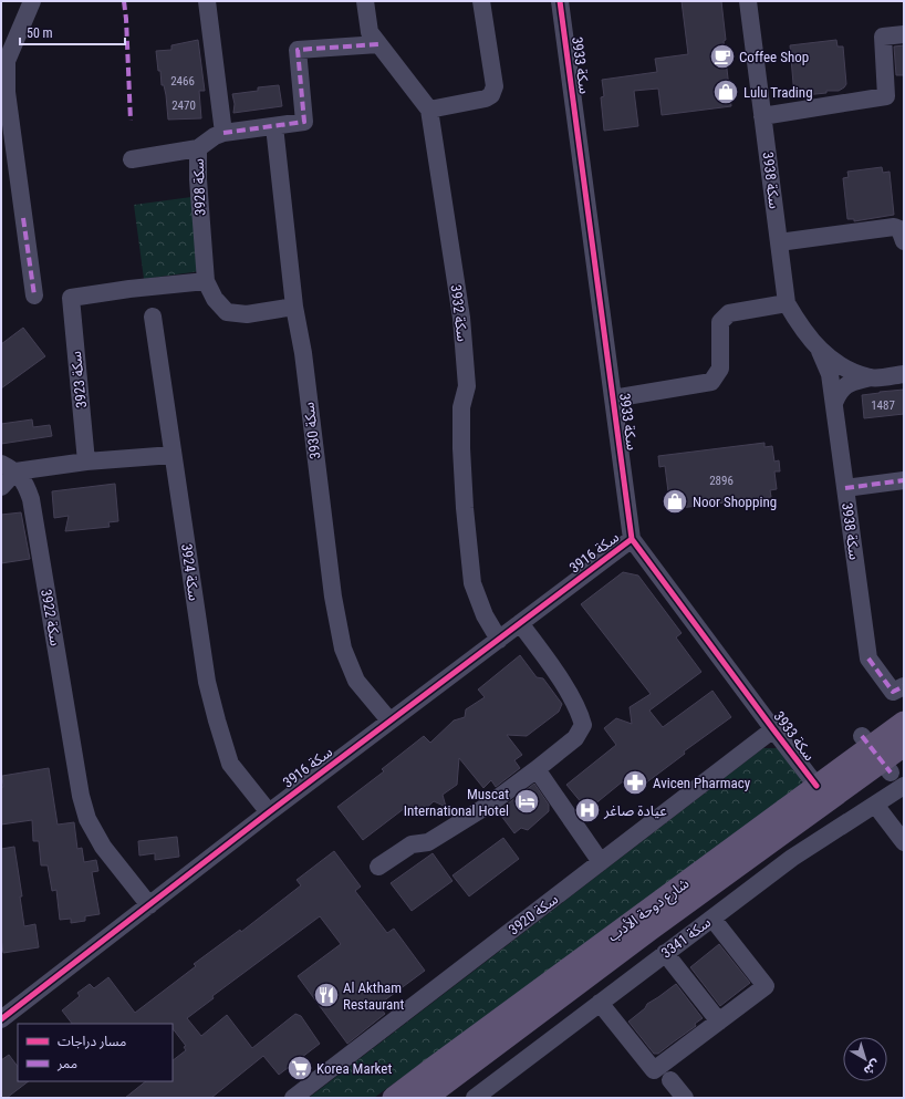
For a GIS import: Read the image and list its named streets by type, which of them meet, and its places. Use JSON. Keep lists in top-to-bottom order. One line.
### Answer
{"streets":{"main road":["شارع دوحة الأدب"],"street":["سكة 3933","سكة 3938","سكة 3928","سكة 3932","سكة 3923","سكة 3930","سكة 3916","سكة 3924","سكة 3922","سكة 3920","سكة 3341"]},"crossings":[["سكة 3933","سكة 3916"],["سكة 3933","شارع دوحة الأدب"],["سكة 3933","سكة 3920"],["سكة 3928","سكة 3923"],["سكة 3932","سكة 3916"],["سكة 3930","سكة 3916"],["سكة 3916","سكة 3924"],["سكة 3916","سكة 3922"]],"places":{"cafe":["Coffee Shop"],"shop":["Lulu Trading","Noor Shopping"],"pharmacy":["Avicen Pharmacy"],"hotel":["Muscat International Hotel"],"hospital":["عيادة صاغر"],"restaurant":["Al Aktham Restaurant"],"supermarket":["Korea Market"]},"house_numbers":["2466","2470","1487","2896"],"legend":["مسار دراجات","ممر"],"scale_bar":"50 m","north":"bottom right"}
